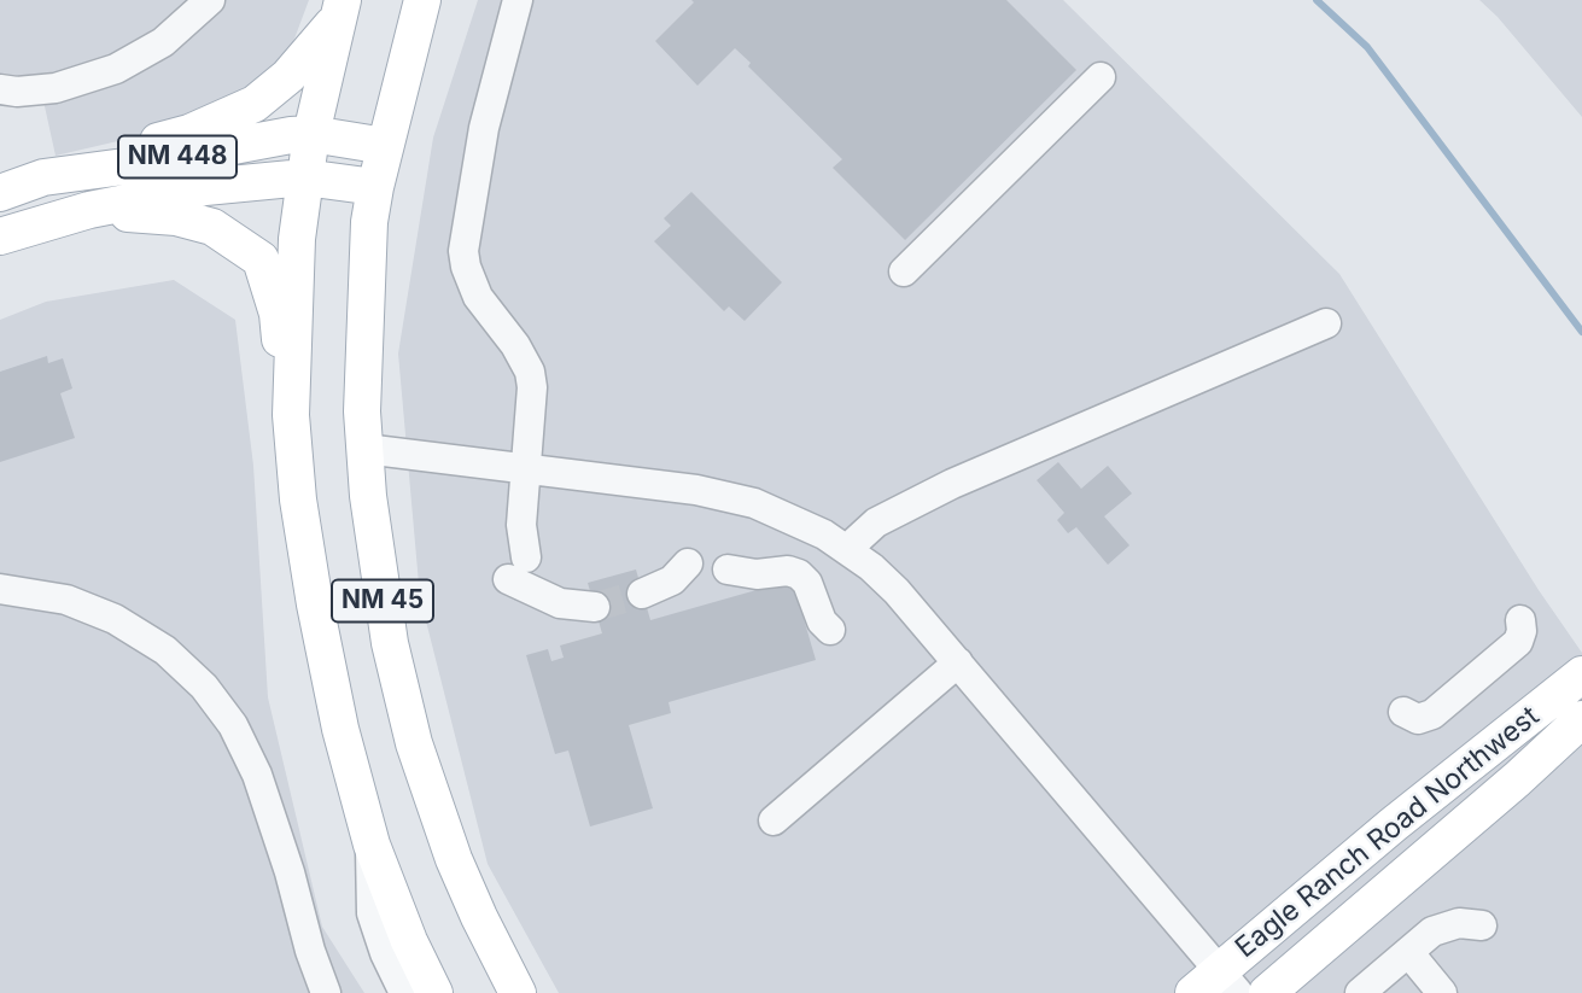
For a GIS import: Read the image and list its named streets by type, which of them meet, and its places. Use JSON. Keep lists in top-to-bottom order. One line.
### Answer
{"streets":{"main road":["NM 448","NM 45","Eagle Ranch Road Northwest"]},"crossings":[["NM 448","NM 45"]]}
